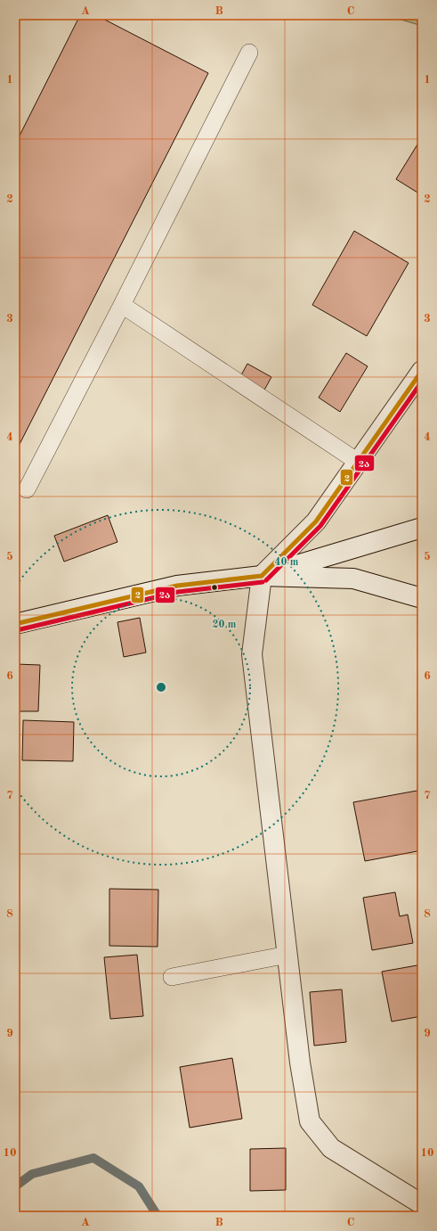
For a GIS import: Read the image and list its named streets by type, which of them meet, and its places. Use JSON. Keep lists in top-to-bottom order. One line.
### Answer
{"lines":["transit line 2","transit line 2ა"],"grid":{"columns":["A","B","C"],"rows":["1","2","3","4","5","6","7","8","9","10"]},"rings":["40 m","20 m"]}
